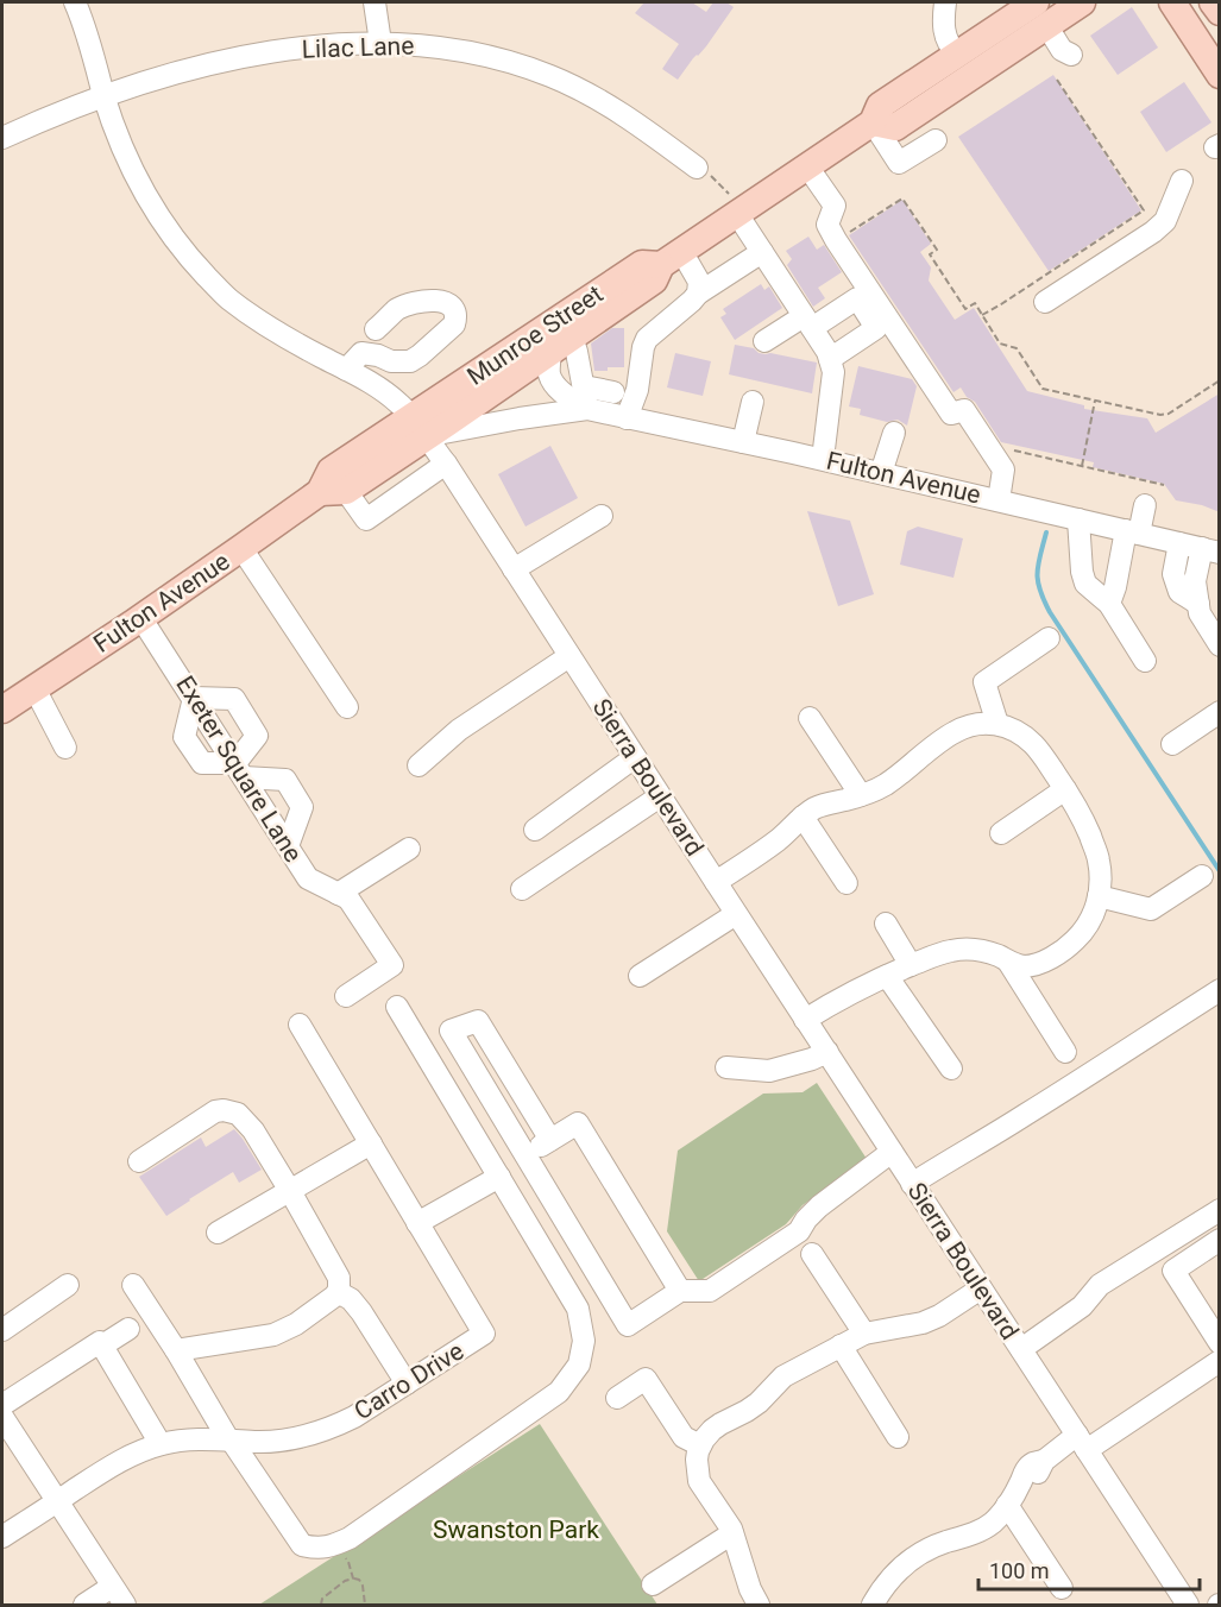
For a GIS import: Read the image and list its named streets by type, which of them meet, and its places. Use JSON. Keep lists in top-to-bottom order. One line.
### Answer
{"streets":{"main road":["Munroe Street","Fulton Avenue"],"street":["Lilac Lane","Exeter Square Lane","Sierra Boulevard","Carro Drive"]},"crossings":[["Lilac Lane","Sierra Boulevard"],["Munroe Street","Fulton Avenue"],["Munroe Street","Sierra Boulevard"],["Fulton Avenue","Exeter Square Lane"],["Fulton Avenue","Sierra Boulevard"]],"parks":["Swanston Park"],"scale_bar":"100 m"}
